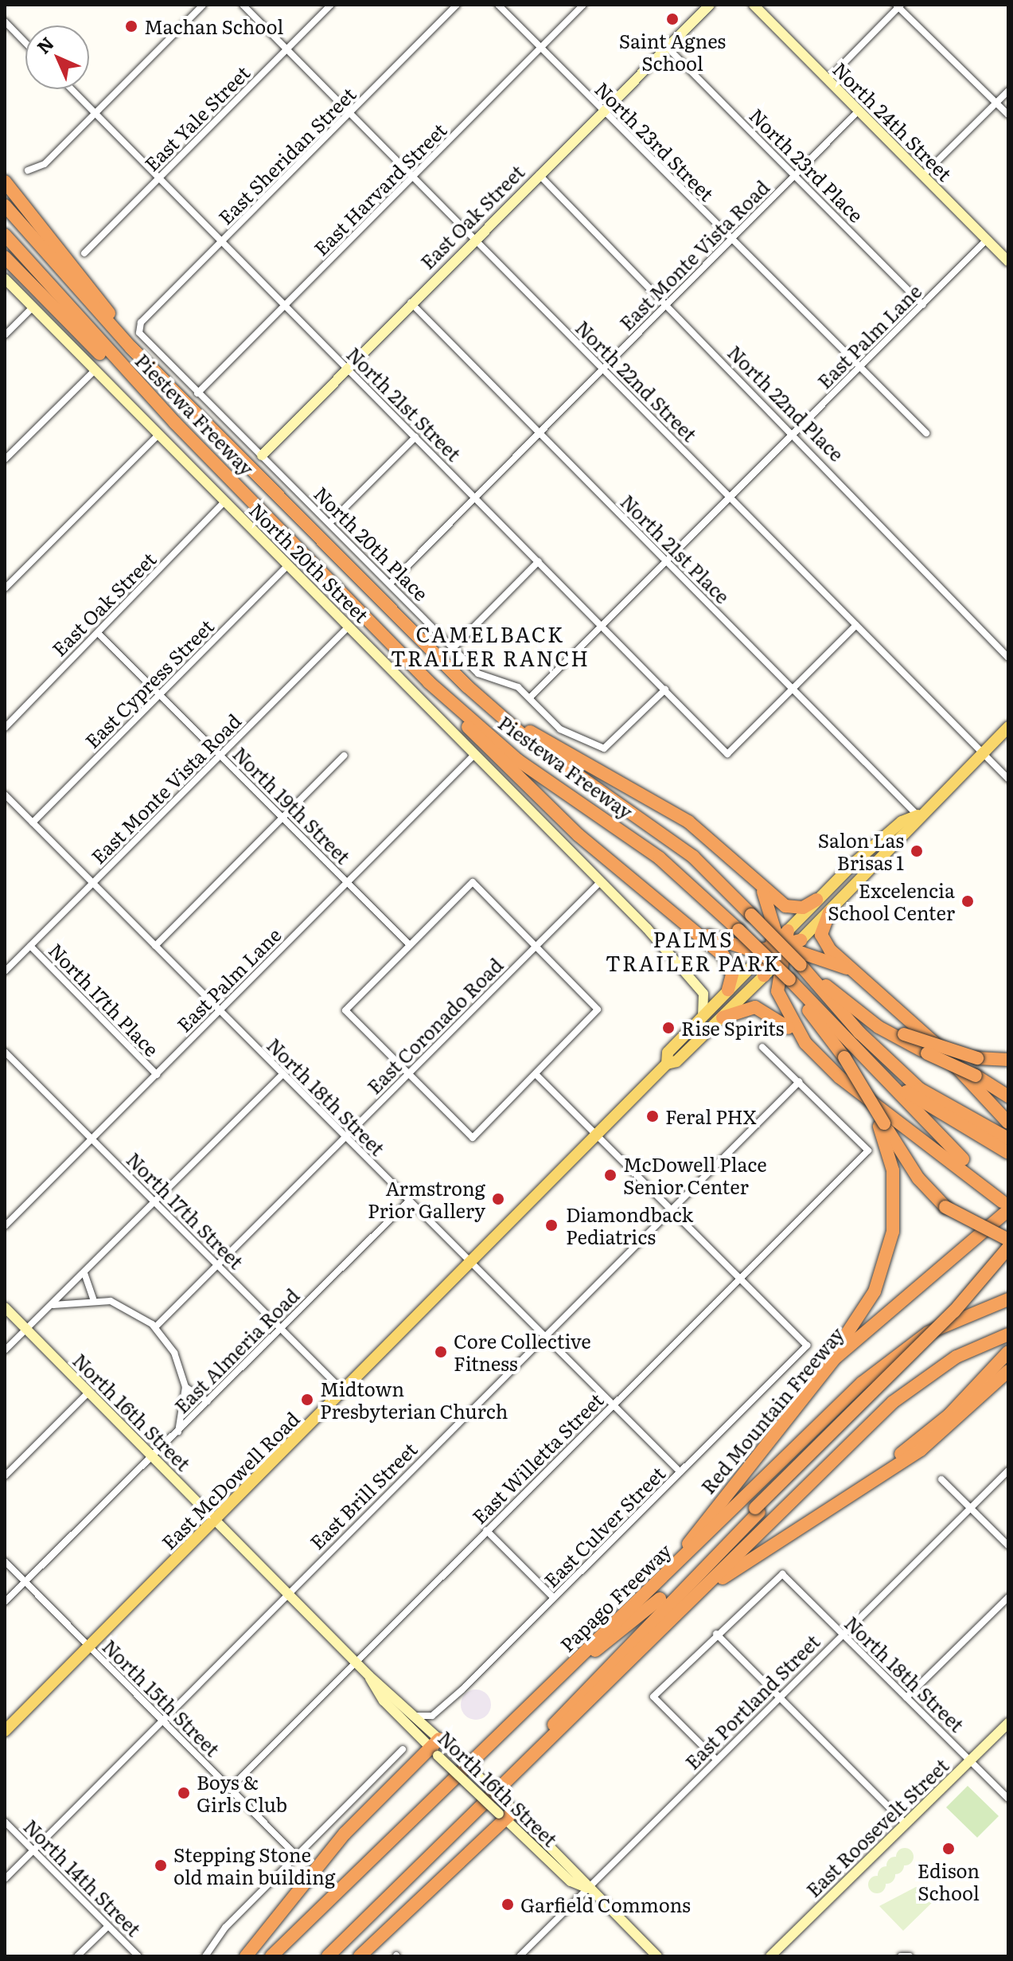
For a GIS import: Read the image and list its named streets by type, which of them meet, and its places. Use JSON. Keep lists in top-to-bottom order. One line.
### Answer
{"streets":{"highway":["Piestewa Freeway","Red Mountain Freeway","Papago Freeway"],"main road":["East McDowell Road"],"street":["East Yale Street","North 24th Street","North 23rd Street","East Sheridan Street","North 23rd Place","East Harvard Street","East Oak Street","East Monte Vista Road","East Palm Lane","North 22nd Street","North 22nd Place","North 21st Street","North 20th Place","North 21st Place","North 20th Street","East Cypress Street","North 19th Street","North 17th Place","East Coronado Road","North 18th Street","North 17th Street","East Almeria Road","North 16th Street","East Willetta Street","East Brill Street","East Culver Street","North 15th Street","East Portland Street","East Roosevelt Street","North 14th Street"]},"crossings":[["East Yale Street","North 22nd Street"],["East Yale Street","North 21st Street"],["North 24th Street","East Monte Vista Road"],["North 24th Street","East Palm Lane"],["North 23rd Street","East Harvard Street"],["North 23rd Street","East Oak Street"],["North 23rd Street","East Monte Vista Road"],["North 23rd Street","East Palm Lane"],["East Sheridan Street","North 22nd Street"],["East Sheridan Street","North 21st Street"],["East Sheridan Street","North 20th Place"],["North 23rd Place","East Oak Street"],["North 23rd Place","East Monte Vista Road"],["North 23rd Place","East Palm Lane"],["East Harvard Street","North 22nd Street"],["East Harvard Street","North 21st Street"],["East Harvard Street","North 20th Place"],["East Oak Street","North 22nd Street"],["East Oak Street","North 22nd Place"],["East Oak Street","North 21st Street"],["East Oak Street","North 20th Place"],["East Oak Street","North 21st Place"],["East Oak Street","North 20th Street"],["East Oak Street","North 19th Street"],["East Monte Vista Road","North 22nd Street"],["East Monte Vista Road","North 22nd Place"],["East Monte Vista Road","North 21st Street"],["East Monte Vista Road","North 20th Place"],["East Monte Vista Road","North 21st Place"],["East Monte Vista Road","North 20th Street"],["East Monte Vista Road","North 19th Street"],["East Monte Vista Road","North 17th Place"],["East Monte Vista Road","North 18th Street"],["East Palm Lane","North 22nd Street"],["East Palm Lane","North 22nd Place"],["East Palm Lane","North 21st Street"],["East Palm Lane","North 20th Place"],["East Palm Lane","North 21st Place"],["East Palm Lane","North 20th Street"],["East Palm Lane","North 19th Street"],["East Palm Lane","North 17th Place"],["East Palm Lane","North 18th Street"],["East Palm Lane","North 17th Street"],["North 21st Street","North 20th Place"],["North 21st Street","North 21st Place"],["North 20th Street","East Cypress Street"],["North 20th Street","East Coronado Road"],["North 20th Street","East McDowell Road"],["East Cypress Street","North 19th Street"],["East Cypress Street","North 18th Street"],["East Coronado Road","North 18th Street"],["East Coronado Road","North 17th Street"],["North 18th Street","East Almeria Road"],["North 18th Street","East Willetta Street"],["North 18th Street","East McDowell Road"],["North 18th Street","East Brill Street"],["North 18th Street","East Culver Street"],["North 18th Street","East Portland Street"],["North 18th Street","East Roosevelt Street"],["North 17th Street","East Almeria Road"],["North 17th Street","East McDowell Road"],["East Almeria Road","North 16th Street"],["East Almeria Road","North 15th Street"],["Red Mountain Freeway","Papago Freeway"],["North 16th Street","East Willetta Street"],["North 16th Street","East McDowell Road"],["North 16th Street","East Brill Street"],["North 16th Street","East Culver Street"],["North 16th Street","East Portland Street"],["East Willetta Street","East Brill Street"],["East Willetta Street","East Culver Street"],["East Willetta Street","North 15th Street"],["East McDowell Road","North 15th Street"],["East Brill Street","North 15th Street"],["East Brill Street","North 14th Street"]],"districts":["CAMELBACK TRAILER RANCH","PALMS TRAILER PARK"],"places":["Saint Agnes School","Machan School","Salon Las Brisas 1","Excelencia School Center","Rise Spirits","Feral PHX","McDowell Place Senior Center","Armstrong Prior Gallery","Diamondback Pediatrics","Core Collective Fitness","Midtown Presbyterian Church","Boys & Girls Club","Edison School","Stepping Stone old main building","Garfield Commons"],"north":"top left"}
